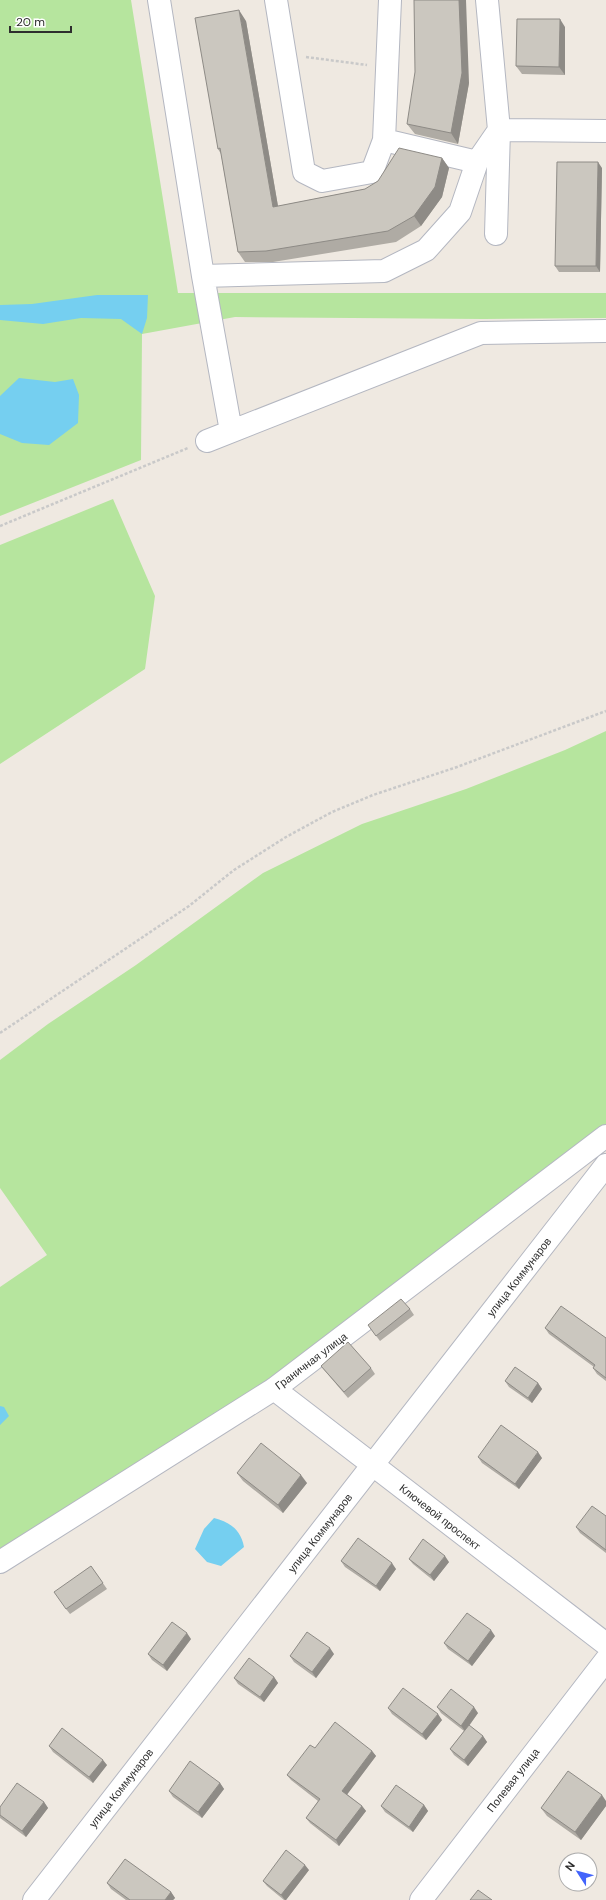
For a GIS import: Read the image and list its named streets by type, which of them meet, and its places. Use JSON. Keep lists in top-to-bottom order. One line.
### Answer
{"streets":{"street":["улица Коммунаров","Граничная улица","Ключевой проспект","Полевая улица"]},"crossings":[["улица Коммунаров","Ключевой проспект"],["Граничная улица","Ключевой проспект"]],"scale_bar":"20 m","north":"top left"}
